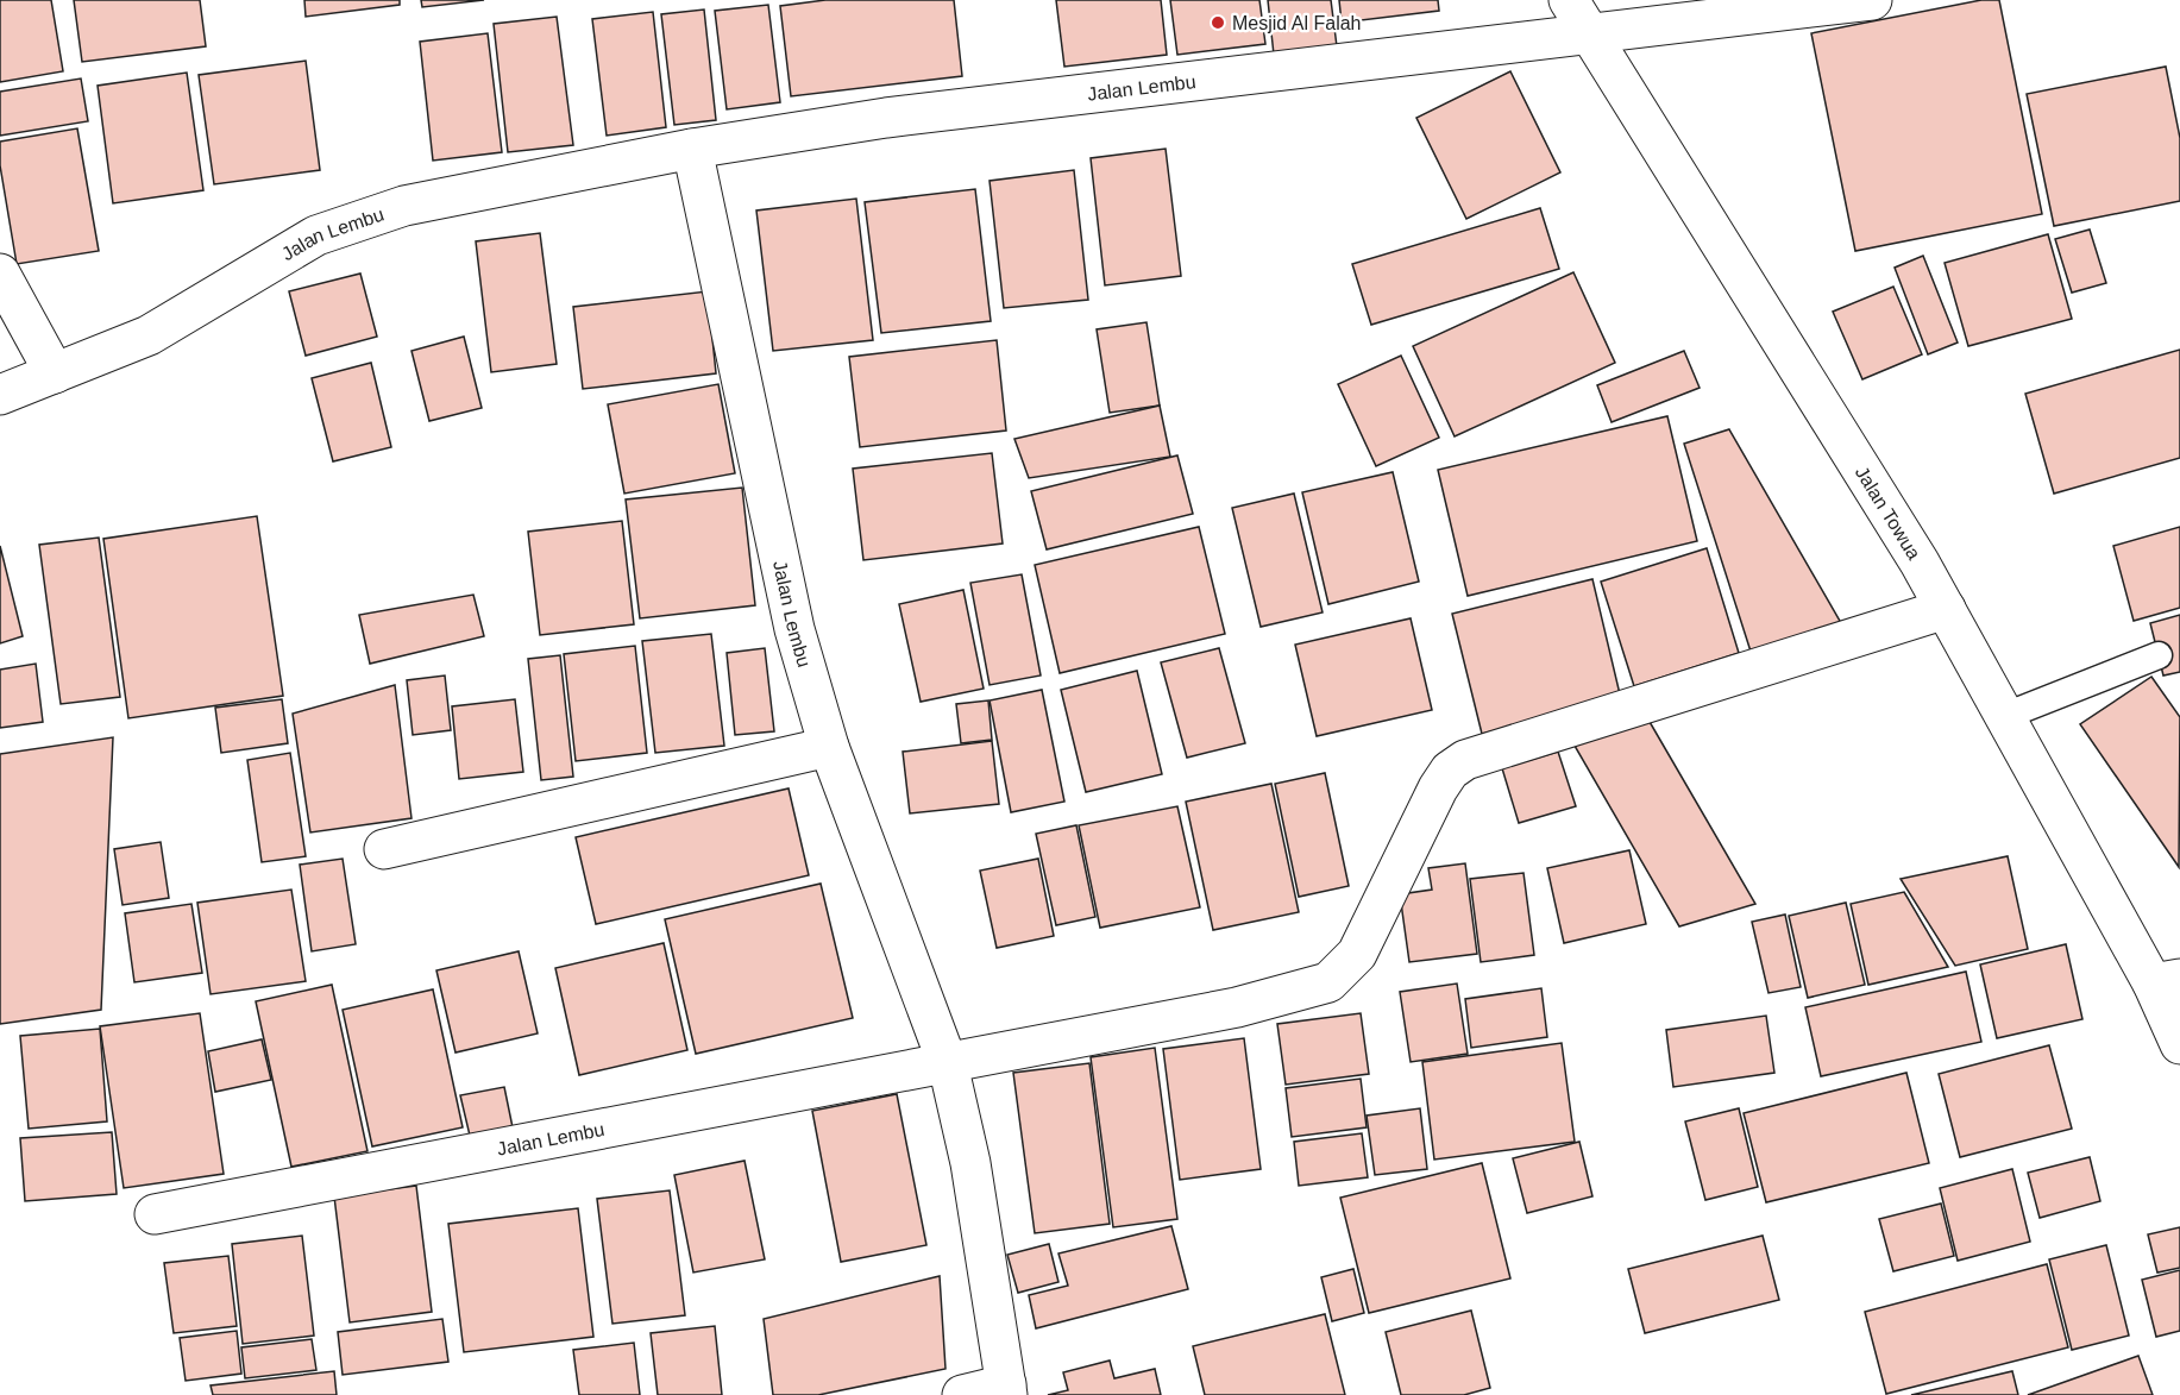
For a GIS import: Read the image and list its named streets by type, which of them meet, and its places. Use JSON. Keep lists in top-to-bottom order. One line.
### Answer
{"streets":{"street":["Jalan Lembu","Jalan Towua"]},"crossings":[["Jalan Lembu","Jalan Towua"]],"places":["Mesjid Al Falah"]}
